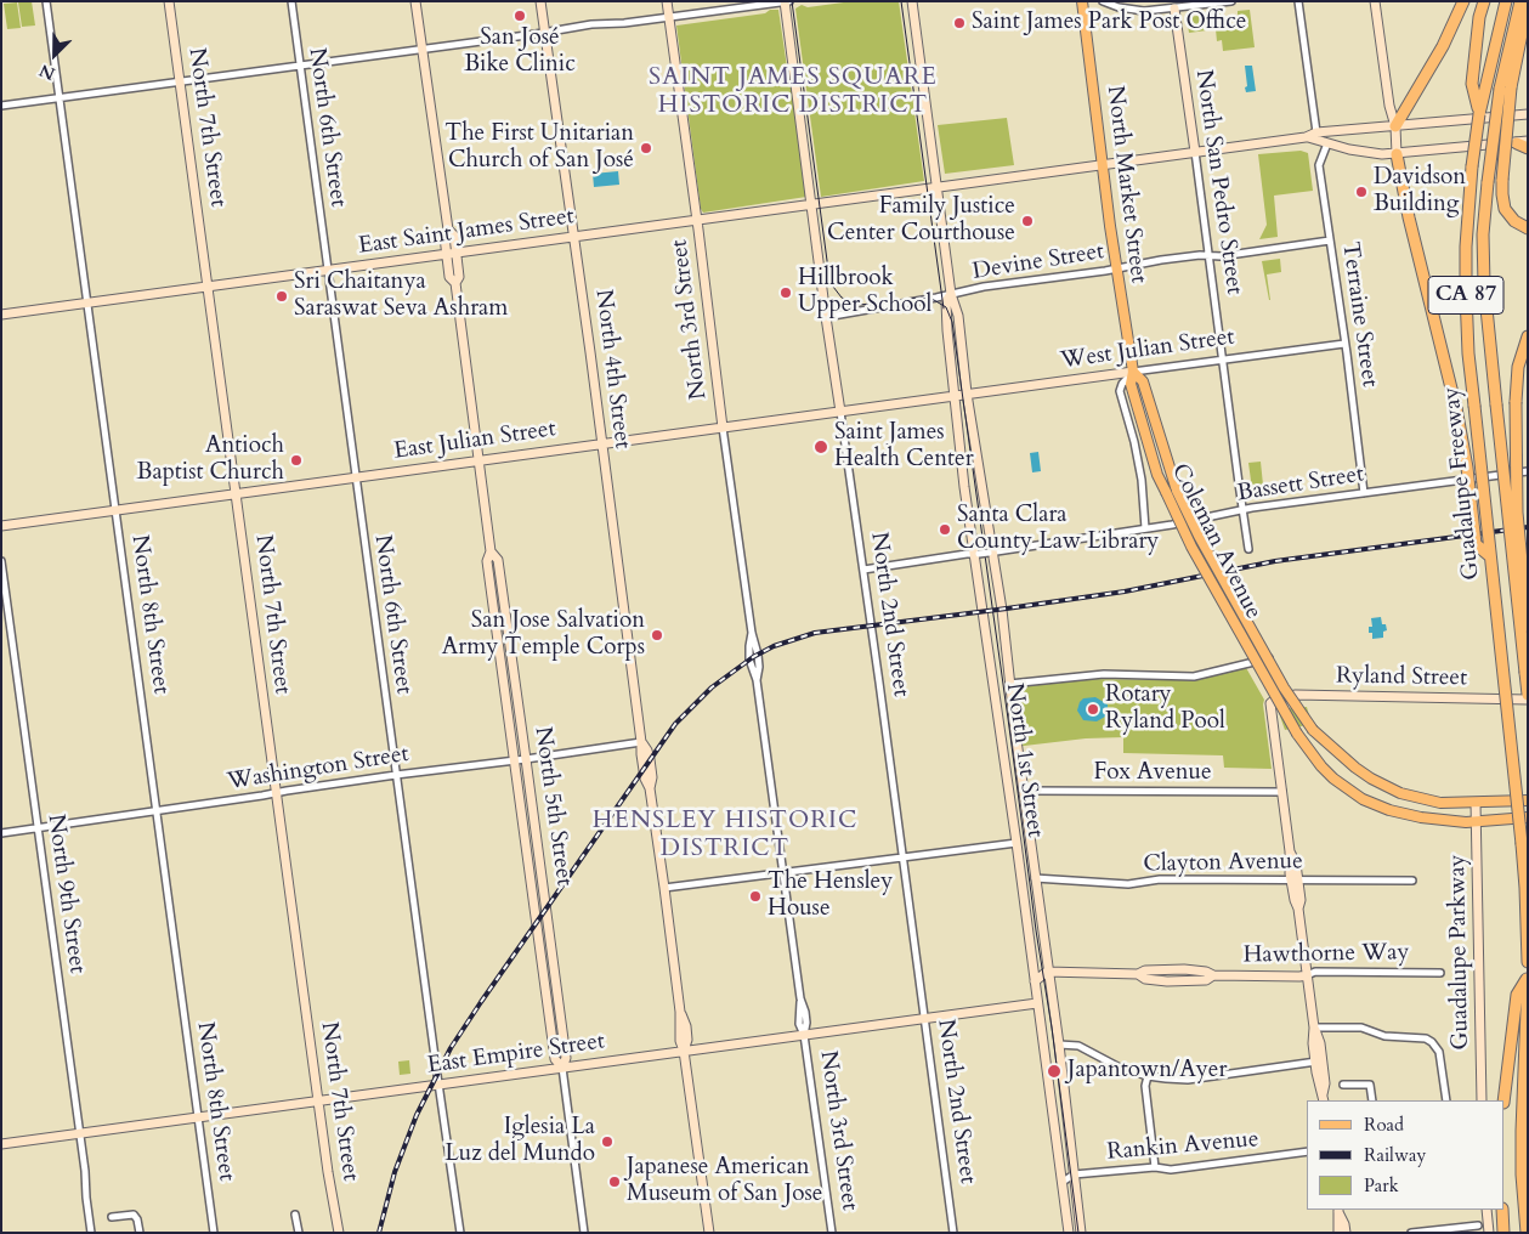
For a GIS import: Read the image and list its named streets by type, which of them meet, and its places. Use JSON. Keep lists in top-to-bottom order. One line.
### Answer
{"streets":{"highway":["CA 87","Guadalupe Freeway"],"main road":["North Market Street","Coleman Avenue"],"street":["North 7th Street","North 6th Street","North San Pedro Street","East Saint James Street","Devine Street","Terraine Street","North 3rd Street","West Julian Street","North 4th Street","East Julian Street","Bassett Street","North 8th Street","North 2nd Street","Ryland Street","North 1st Street","Washington Street","Fox Avenue","North 5th Street","Clayton Avenue","North 9th Street","Guadalupe Parkway","Hawthorne Way","East Empire Street","Rankin Avenue"]},"crossings":[["North 7th Street","East Saint James Street"],["North 7th Street","East Julian Street"],["North 7th Street","Washington Street"],["North 7th Street","East Empire Street"],["North 6th Street","East Saint James Street"],["North 6th Street","East Julian Street"],["North 6th Street","Washington Street"],["North 6th Street","East Empire Street"],["North San Pedro Street","East Saint James Street"],["North San Pedro Street","Devine Street"],["North San Pedro Street","West Julian Street"],["North San Pedro Street","Bassett Street"],["North Market Street","East Saint James Street"],["North Market Street","Devine Street"],["North Market Street","West Julian Street"],["North Market Street","Coleman Avenue"],["East Saint James Street","North 3rd Street"],["East Saint James Street","North 4th Street"],["East Saint James Street","North 8th Street"],["East Saint James Street","North 2nd Street"],["East Saint James Street","North 1st Street"],["East Saint James Street","North 5th Street"],["Devine Street","Terraine Street"],["Devine Street","North 2nd Street"],["Devine Street","North 1st Street"],["Terraine Street","West Julian Street"],["Terraine Street","Bassett Street"],["North 3rd Street","East Julian Street"],["North 3rd Street","East Empire Street"],["West Julian Street","East Julian Street"],["West Julian Street","Coleman Avenue"],["West Julian Street","North 1st Street"],["North 4th Street","East Julian Street"],["North 4th Street","Washington Street"],["North 4th Street","East Empire Street"],["East Julian Street","North 8th Street"],["East Julian Street","North 2nd Street"],["East Julian Street","North 1st Street"],["East Julian Street","North 5th Street"],["Bassett Street","North 2nd Street"],["Bassett Street","North 1st Street"],["Coleman Avenue","Guadalupe Parkway"],["North 8th Street","Washington Street"],["North 8th Street","East Empire Street"],["North 2nd Street","East Empire Street"],["North 1st Street","Fox Avenue"],["North 1st Street","Clayton Avenue"],["North 1st Street","Hawthorne Way"],["North 1st Street","East Empire Street"],["North 1st Street","Rankin Avenue"],["Washington Street","North 5th Street"],["Washington Street","North 9th Street"],["North 5th Street","East Empire Street"],["North 9th Street","East Empire Street"]],"districts":["SAINT JAMES SQUARE HISTORIC DISTRICT","HENSLEY HISTORIC DISTRICT"],"places":["San José Bike Clinic","Saint James Park Post Office","The First Unitarian Church of San José","Davidson Building","Family Justice Center Courthouse","Hillbrook Upper School","Sri Chaitanya Saraswat Seva Ashram","Saint James Health Center","Antioch Baptist Church","Santa Clara County Law Library","San Jose Salvation Army Temple Corps","Rotary Ryland Pool","The Hensley House","Japantown/Ayer","Iglesia La Luz del Mundo","Japanese American Museum of San Jose"],"legend":["Road","Railway","Park"],"north":"bottom left"}
